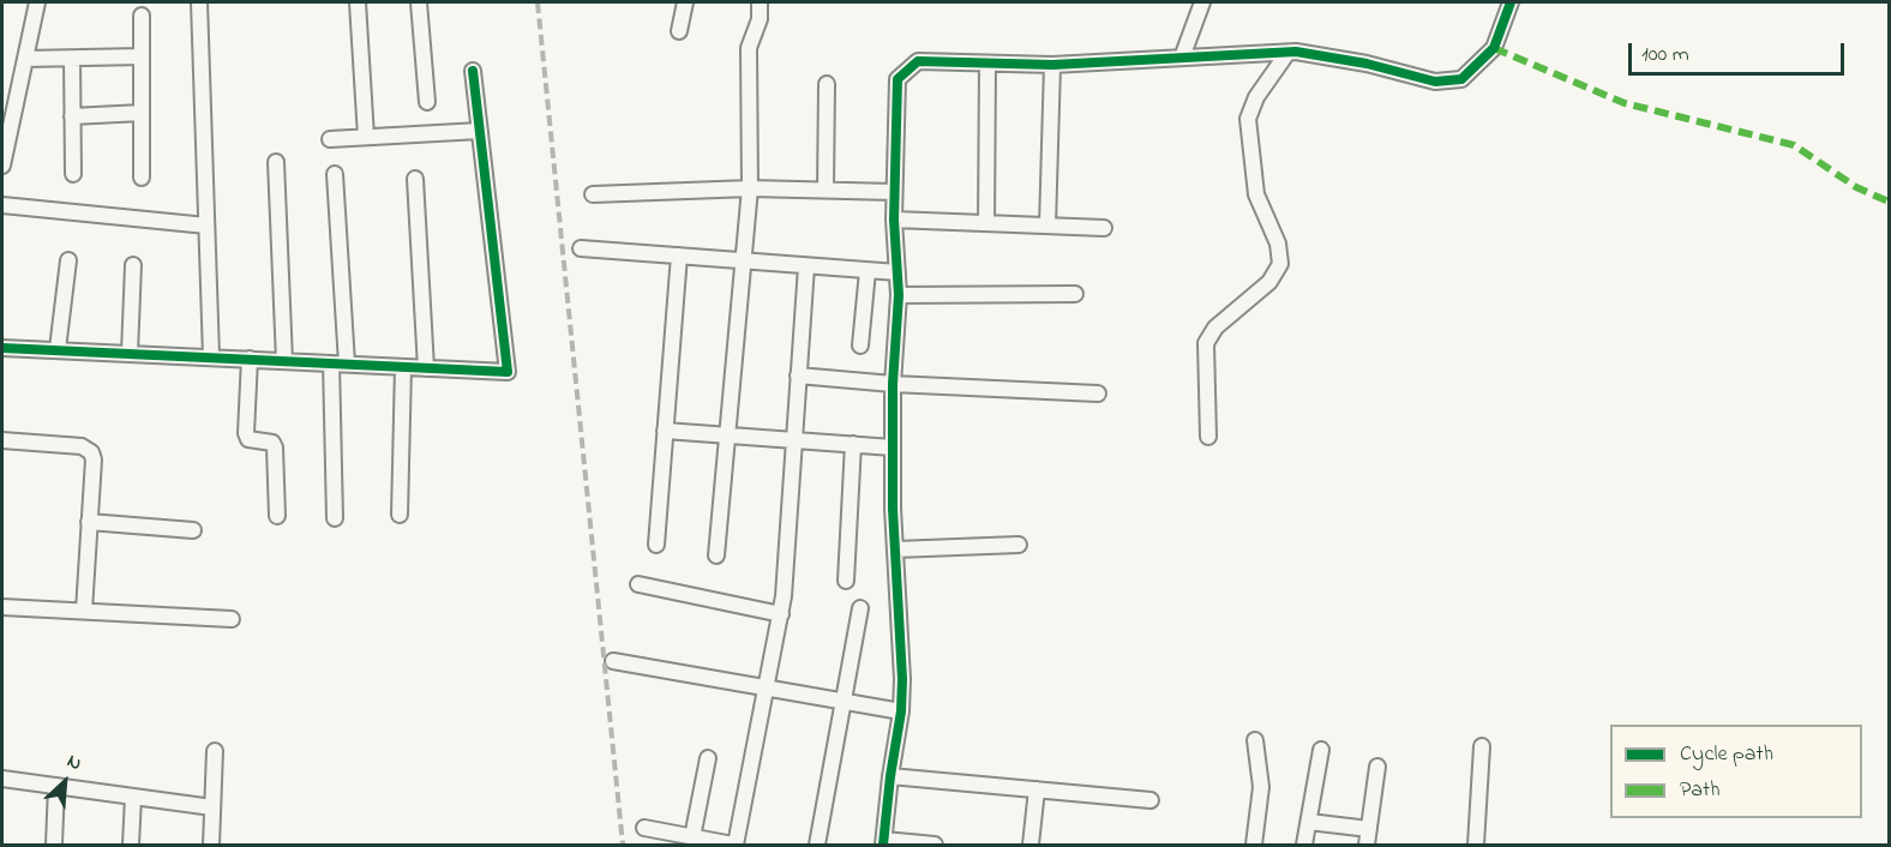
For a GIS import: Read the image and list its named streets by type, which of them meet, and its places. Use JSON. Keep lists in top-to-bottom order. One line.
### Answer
{"legend":["Cycle path","Path"],"scale_bar":"100 m","north":"top right"}
